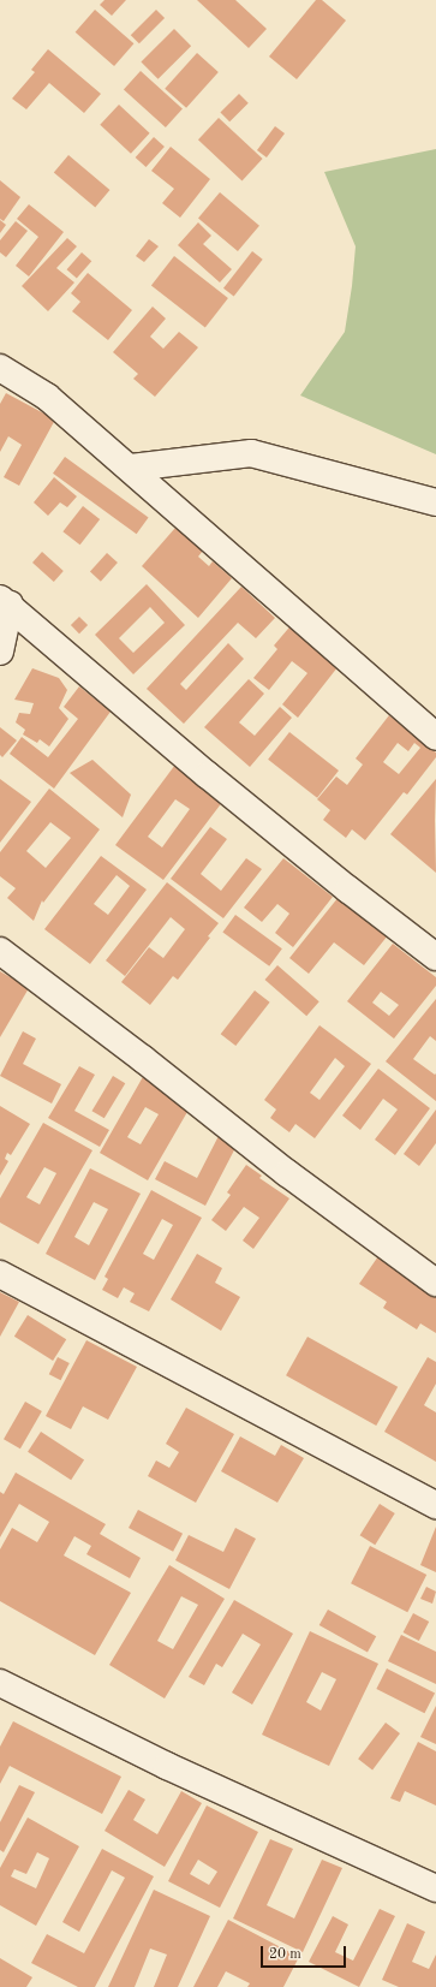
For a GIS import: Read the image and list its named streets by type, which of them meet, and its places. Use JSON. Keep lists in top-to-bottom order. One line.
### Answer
{"scale_bar":"20 m"}
